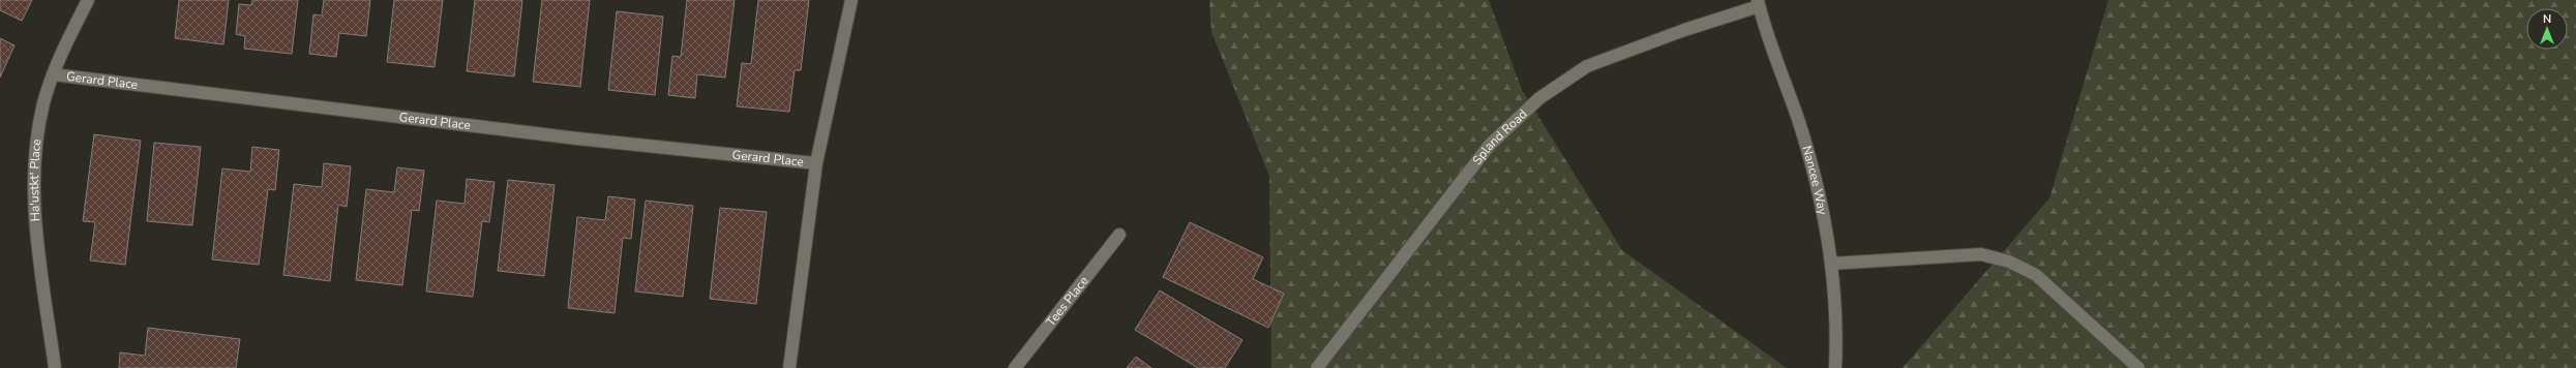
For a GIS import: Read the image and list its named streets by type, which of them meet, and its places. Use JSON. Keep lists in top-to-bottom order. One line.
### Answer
{"streets":{"street":["Gerard Place","Spland Road","Ha'ustkt' Place","Nancee Way","Tees Place"]},"crossings":[["Gerard Place","Ha'ustkt' Place"],["Spland Road","Nancee Way"]],"north":"top"}
